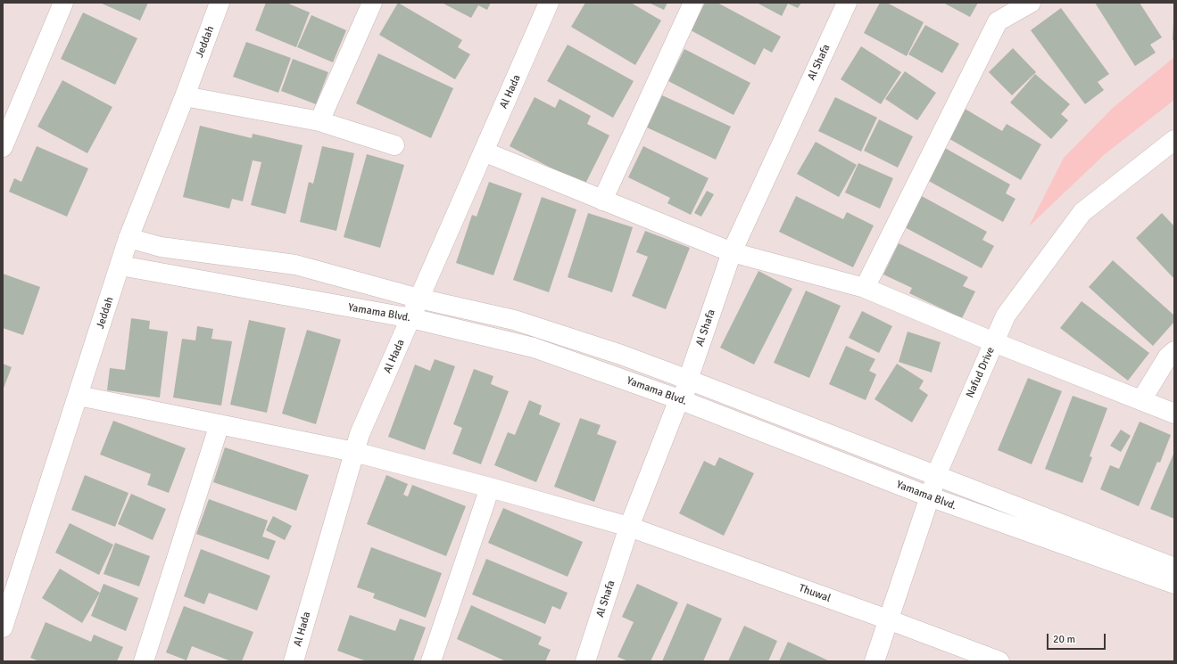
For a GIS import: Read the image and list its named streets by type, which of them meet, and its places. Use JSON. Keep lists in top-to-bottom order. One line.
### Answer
{"streets":{"street":["Jeddah","Al Shafa","Al Hada","Yamama Blvd.","Nafud Drive","Thuwal"]},"crossings":[["Jeddah","Yamama Blvd."],["Jeddah","Thuwal"],["Al Shafa","Yamama Blvd."],["Al Shafa","Thuwal"],["Al Hada","Yamama Blvd."],["Al Hada","Thuwal"],["Yamama Blvd.","Nafud Drive"],["Nafud Drive","Thuwal"]],"scale_bar":"20 m"}
